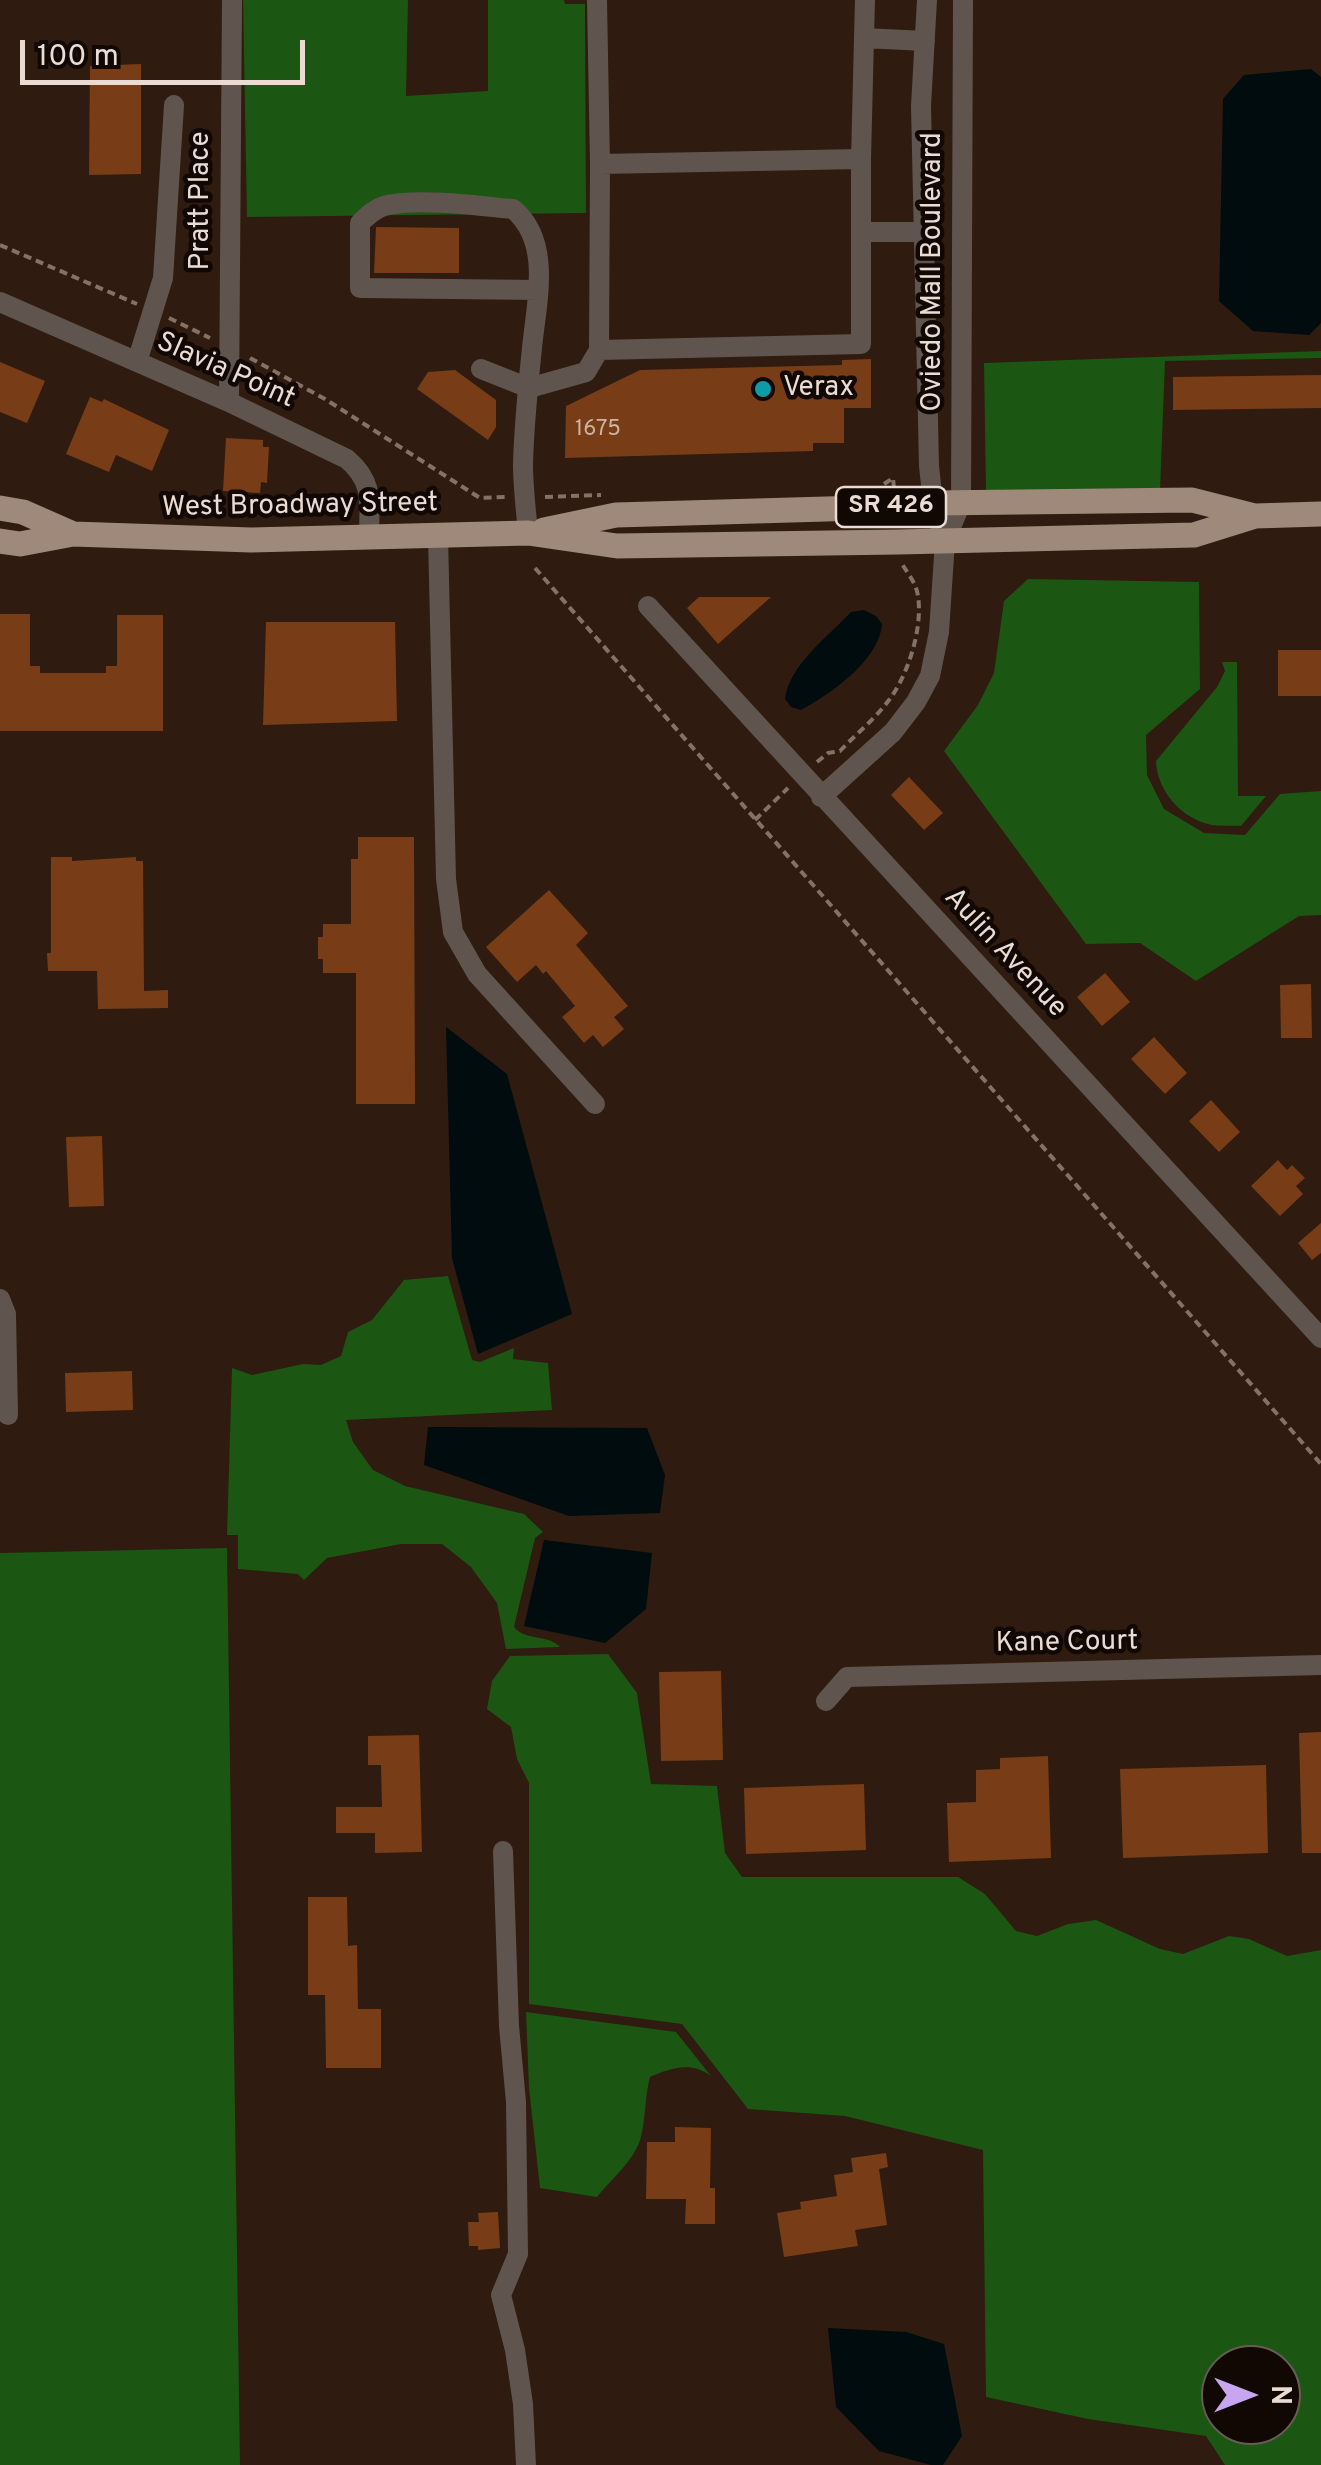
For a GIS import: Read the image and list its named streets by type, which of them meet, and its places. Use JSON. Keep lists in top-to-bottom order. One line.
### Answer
{"streets":{"main road":["West Broadway Street","SR 426"],"street":["Pratt Place","Oviedo Mall Boulevard","Slavia Point","Aulin Avenue","Kane Court"]},"crossings":[["Pratt Place","Slavia Point"],["Oviedo Mall Boulevard","West Broadway Street"],["Oviedo Mall Boulevard","Aulin Avenue"],["Slavia Point","West Broadway Street"]],"places":["Verax"],"house_numbers":["1675"],"scale_bar":"100 m","north":"right"}
